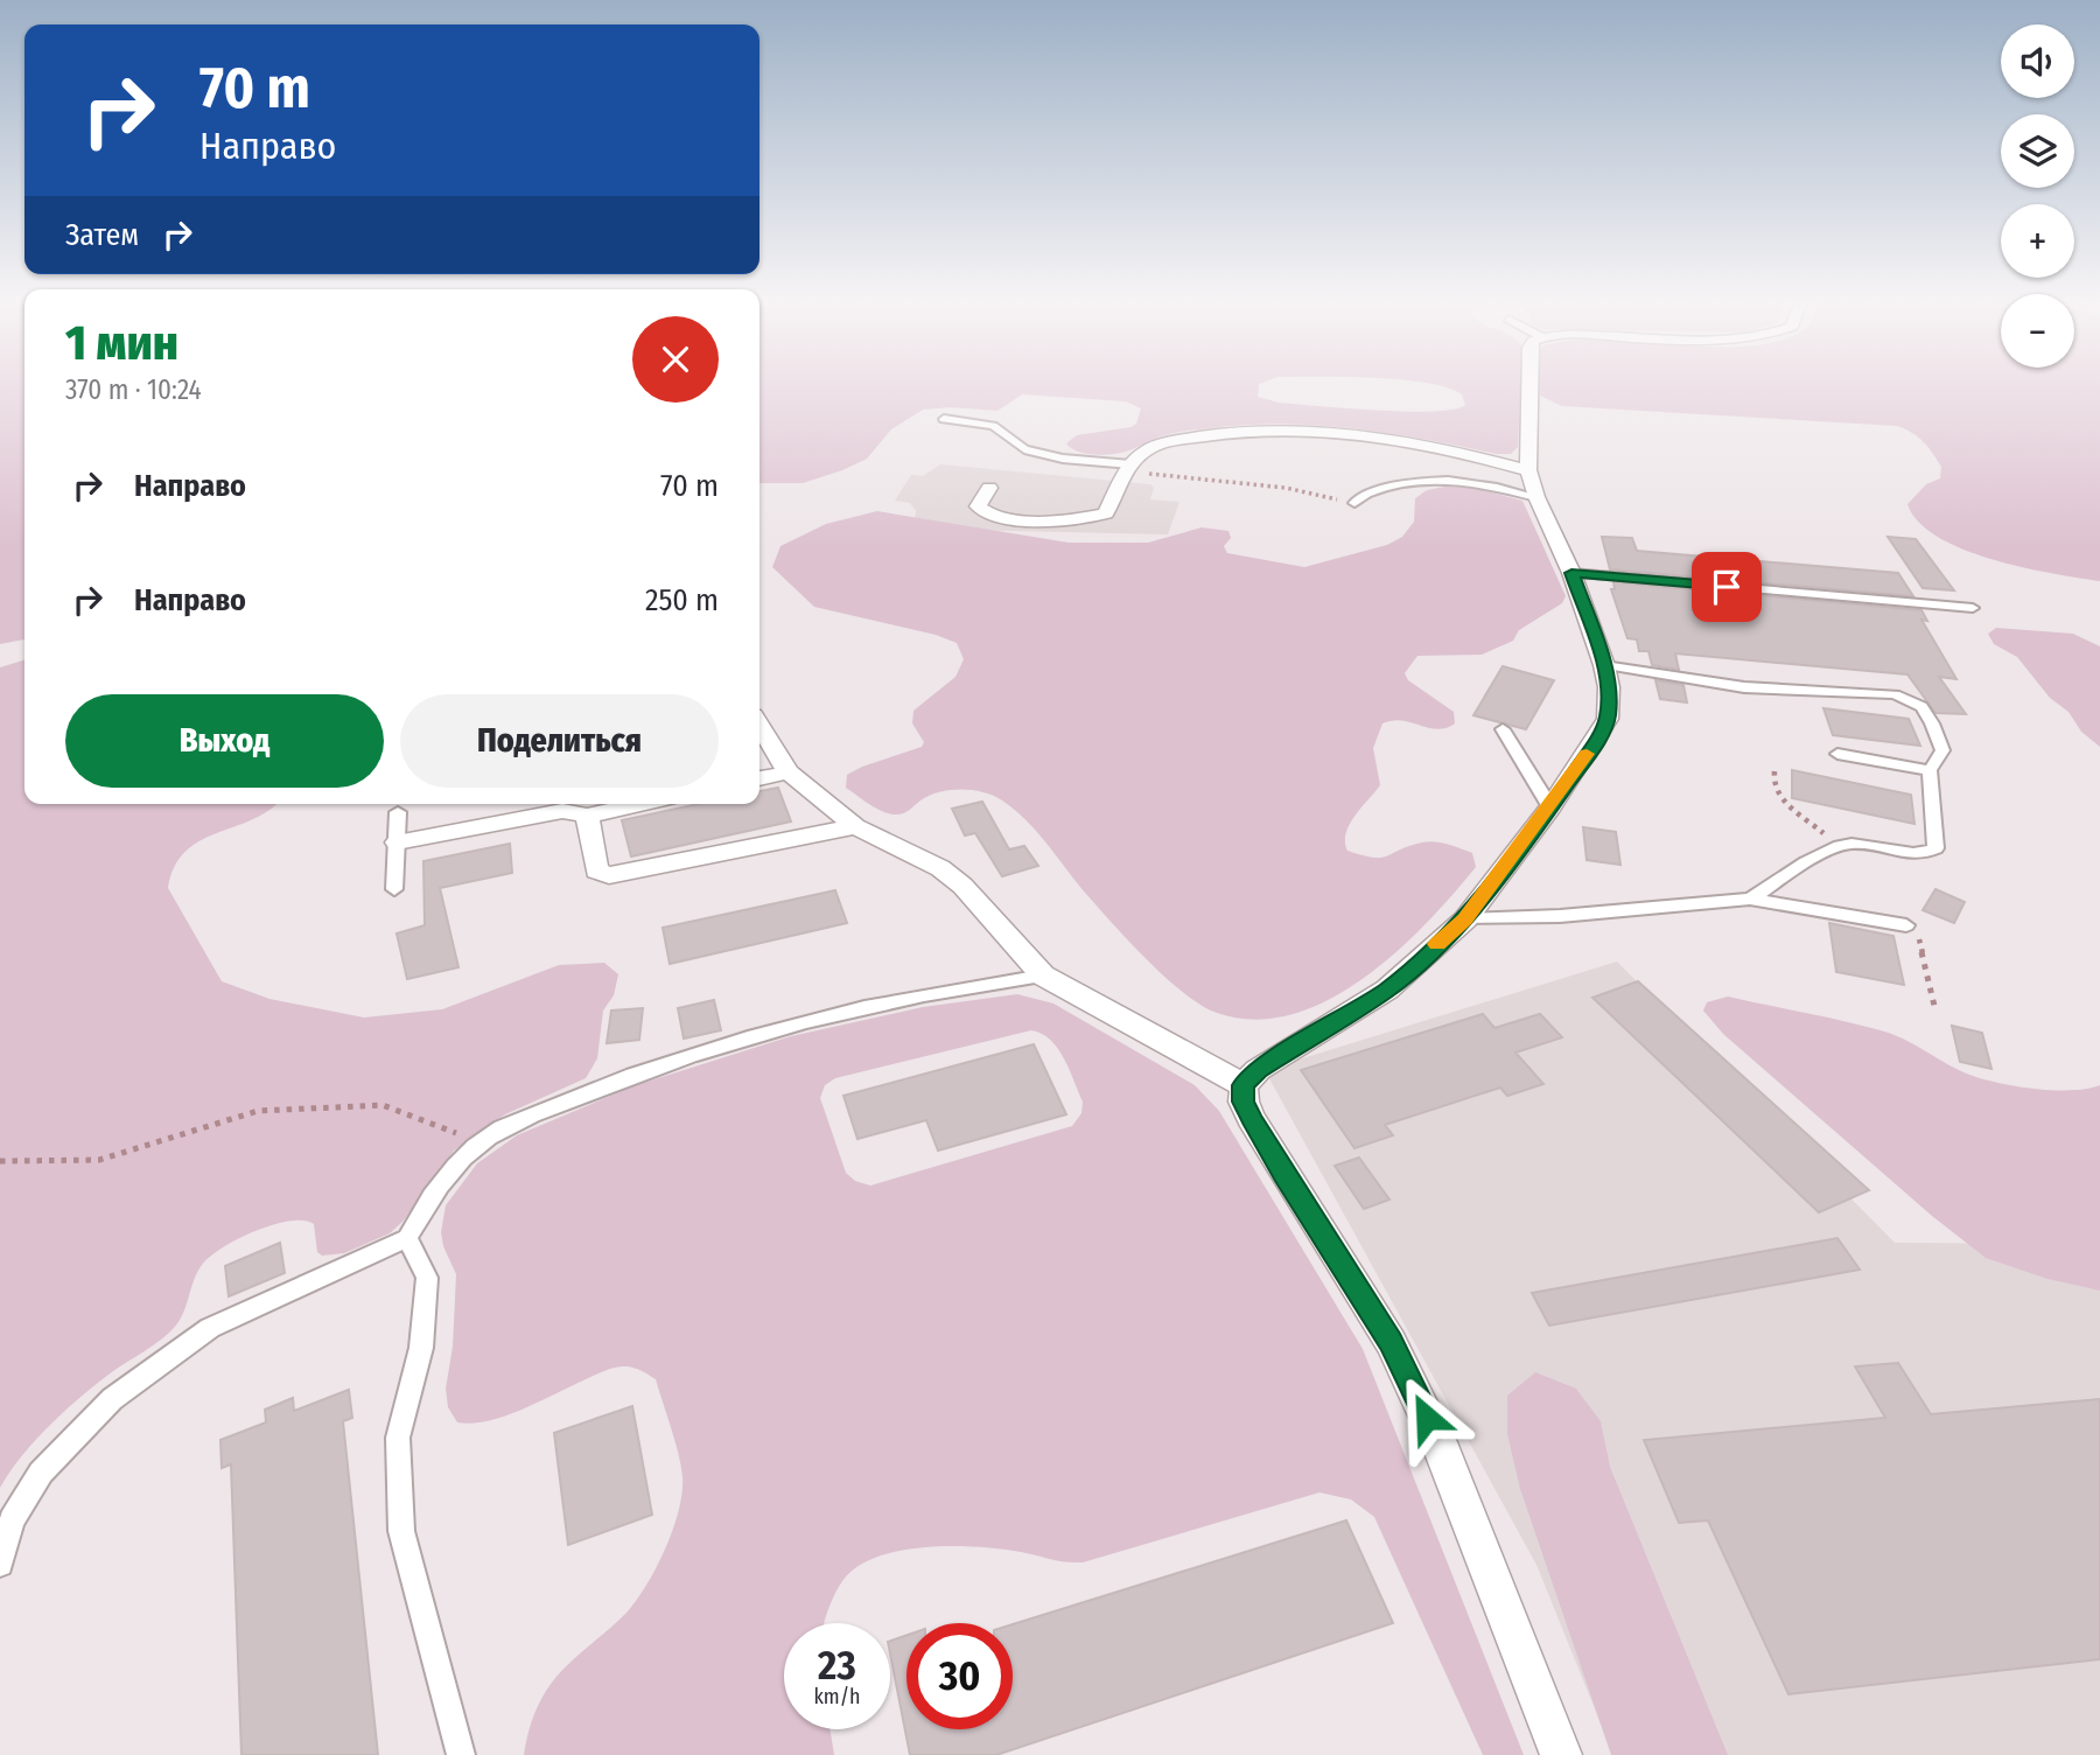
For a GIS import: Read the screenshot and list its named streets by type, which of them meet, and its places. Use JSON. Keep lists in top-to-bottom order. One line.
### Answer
{"page":{"map_buttons":["+","−"],"turn":["70 m","Направо"],"then":"Затем","heading":["1 мин","370 m · 10:24"],"list":[{"name":"Направо","value":"70 m"},{"name":"Направо","value":"250 m"}],"buttons":["Выход","Поделиться"],"speed":"23 km/h","limit":"30"}}
